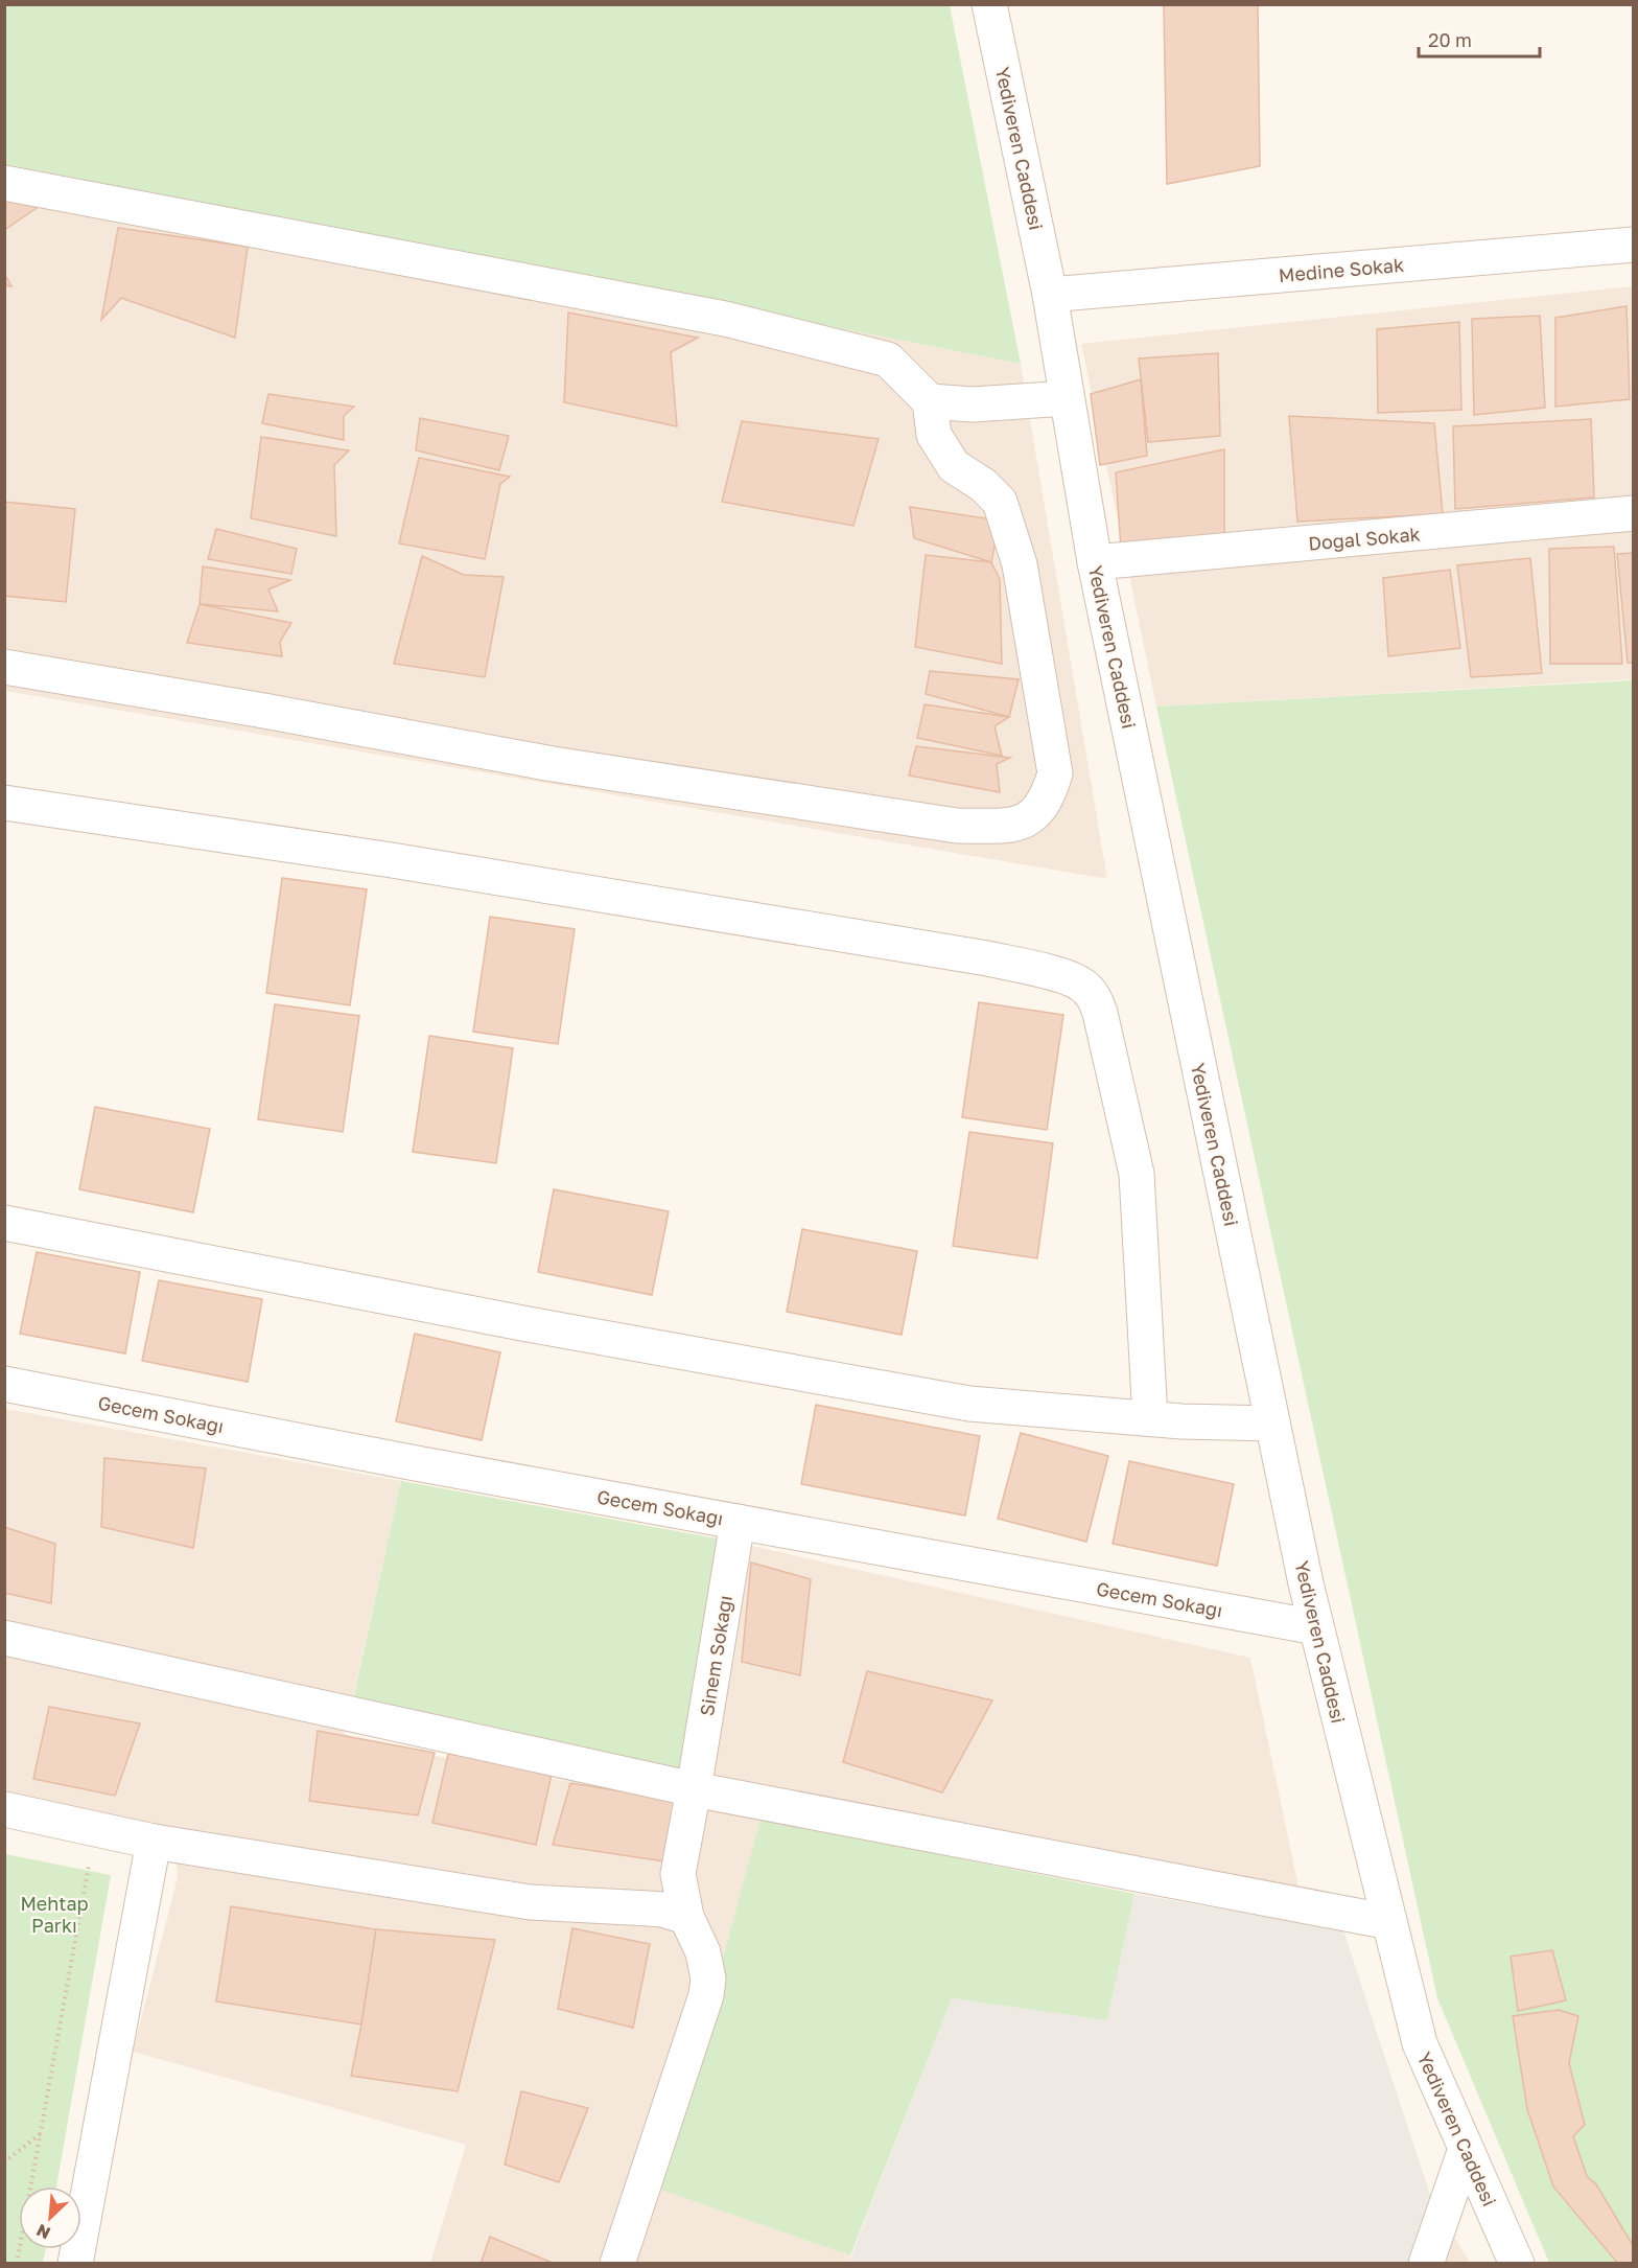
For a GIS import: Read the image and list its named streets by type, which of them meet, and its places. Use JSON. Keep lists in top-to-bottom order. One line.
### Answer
{"streets":{"street":["Yediveren Caddesi","Medine Sokak","Doğal Sokak","Gecem Sokağı","Sinem Sokağı"]},"crossings":[["Yediveren Caddesi","Medine Sokak"],["Yediveren Caddesi","Doğal Sokak"],["Yediveren Caddesi","Gecem Sokağı"],["Gecem Sokağı","Sinem Sokağı"]],"parks":["Mehtap Parkı"],"scale_bar":"20 m","north":"bottom left"}
